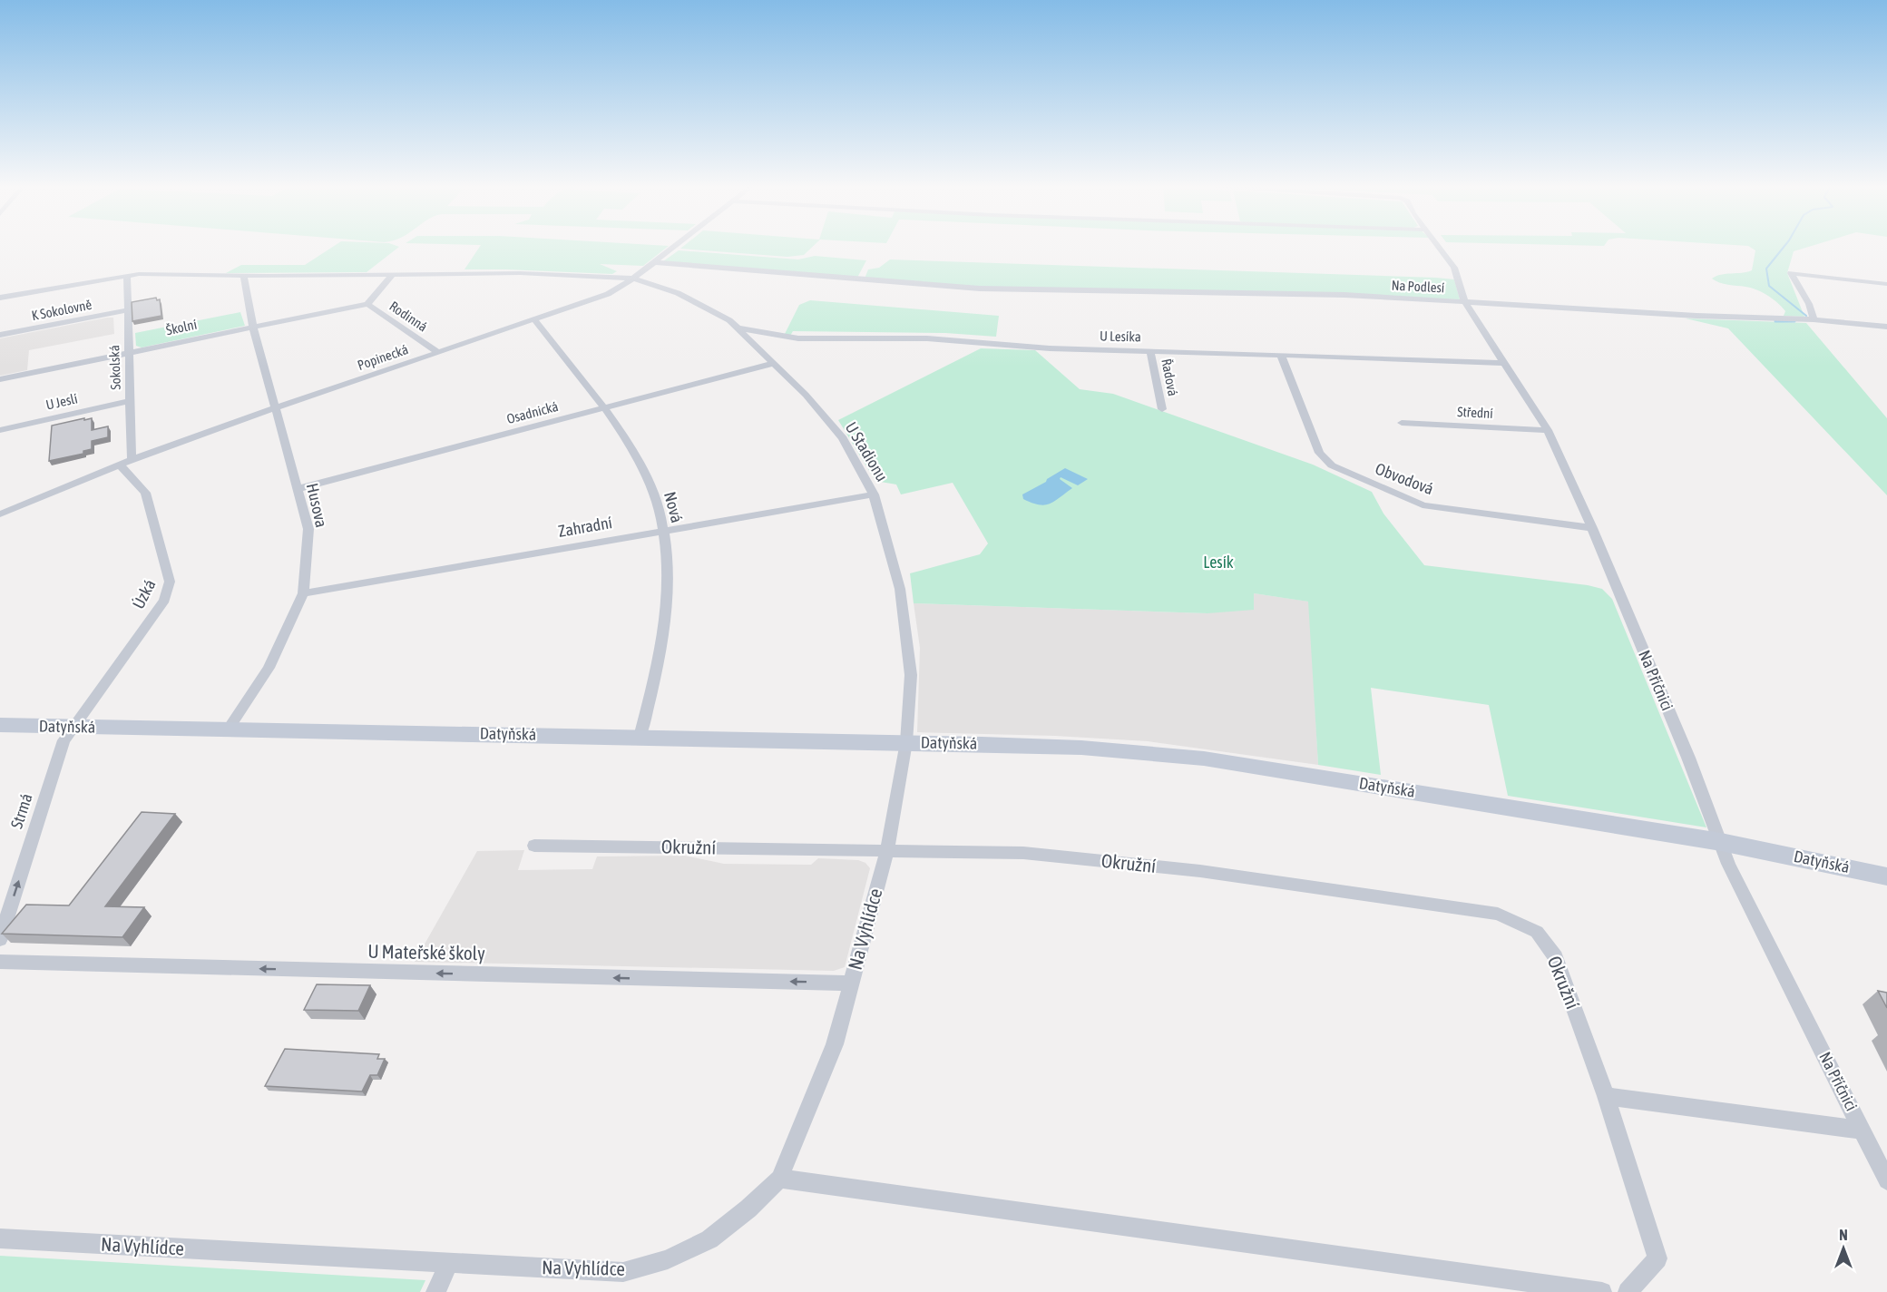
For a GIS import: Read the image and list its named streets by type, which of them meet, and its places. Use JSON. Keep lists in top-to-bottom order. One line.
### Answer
{"streets":{"main road":["Datyňská"],"street":["Na Podlesí","K Sokolovně","Rodinná","Školní","U Lesíka","Popinecká","Sokolská","Řadová","U Jeslí","Osadnická","Střední","U Stadionu","Obvodová","Husova","Nová","Zahradní","Úzká","Na Příčnici","Strmá","Okružní","Na Vyhlídce","U Mateřské školy"]},"crossings":[["Na Podlesí","Popinecká"],["Na Podlesí","Na Příčnici"],["K Sokolovně","Sokolská"],["Rodinná","Školní"],["Rodinná","Popinecká"],["Rodinná","U Stadionu"],["Školní","Sokolská"],["Školní","Husova"],["U Lesíka","Řadová"],["U Lesíka","U Stadionu"],["U Lesíka","Obvodová"],["U Lesíka","Na Příčnici"],["Popinecká","Sokolská"],["Popinecká","U Stadionu"],["Popinecká","Husova"],["Popinecká","Nová"],["Popinecká","Úzká"],["Sokolská","U Jeslí"],["Sokolská","U Stadionu"],["Osadnická","U Stadionu"],["Osadnická","Husova"],["Osadnická","Nová"],["Střední","Na Příčnici"],["U Stadionu","Husova"],["U Stadionu","Zahradní"],["U Stadionu","Datyňská"],["U Stadionu","Na Vyhlídce"],["Obvodová","Na Příčnici"],["Husova","Zahradní"],["Husova","Datyňská"],["Nová","Zahradní"],["Nová","Datyňská"],["Úzká","Datyňská"],["Úzká","Strmá"],["Na Příčnici","Datyňská"],["Datyňská","Strmá"],["Datyňská","Na Vyhlídce"],["Okružní","Na Vyhlídce"],["Na Vyhlídce","U Mateřské školy"]],"one_way":["Strmá","U Mateřské školy"],"parks":["Lesík"],"north":"top"}
